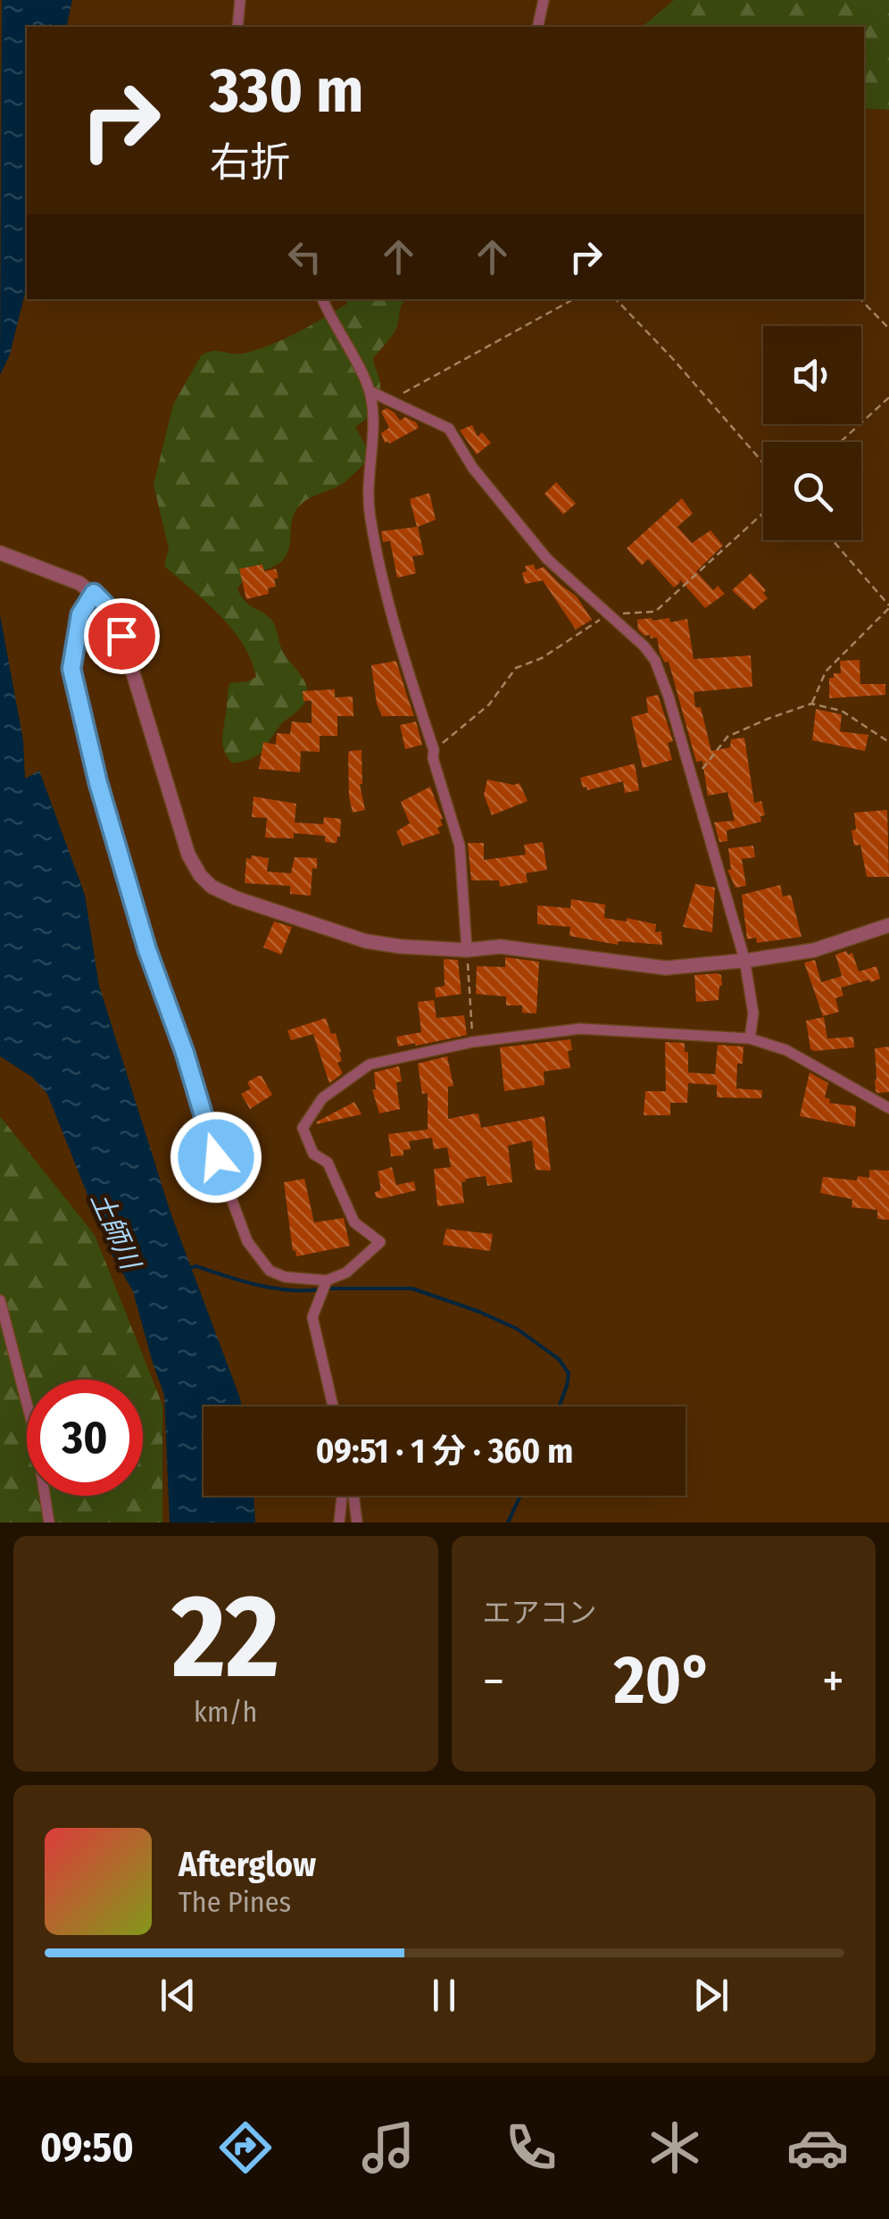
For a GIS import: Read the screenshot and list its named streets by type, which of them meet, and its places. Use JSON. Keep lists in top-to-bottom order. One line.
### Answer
{"water":["土師川"],"page":{"turn":["330 m","右折"],"limit":"30","trip":"09:51 · 1 分 · 360 m","tile":[["22","km/h"],"エアコン"],"heat":["−","20°","+"],"song":["Afterglow","The Pines"],"tabs":"09:50"}}
